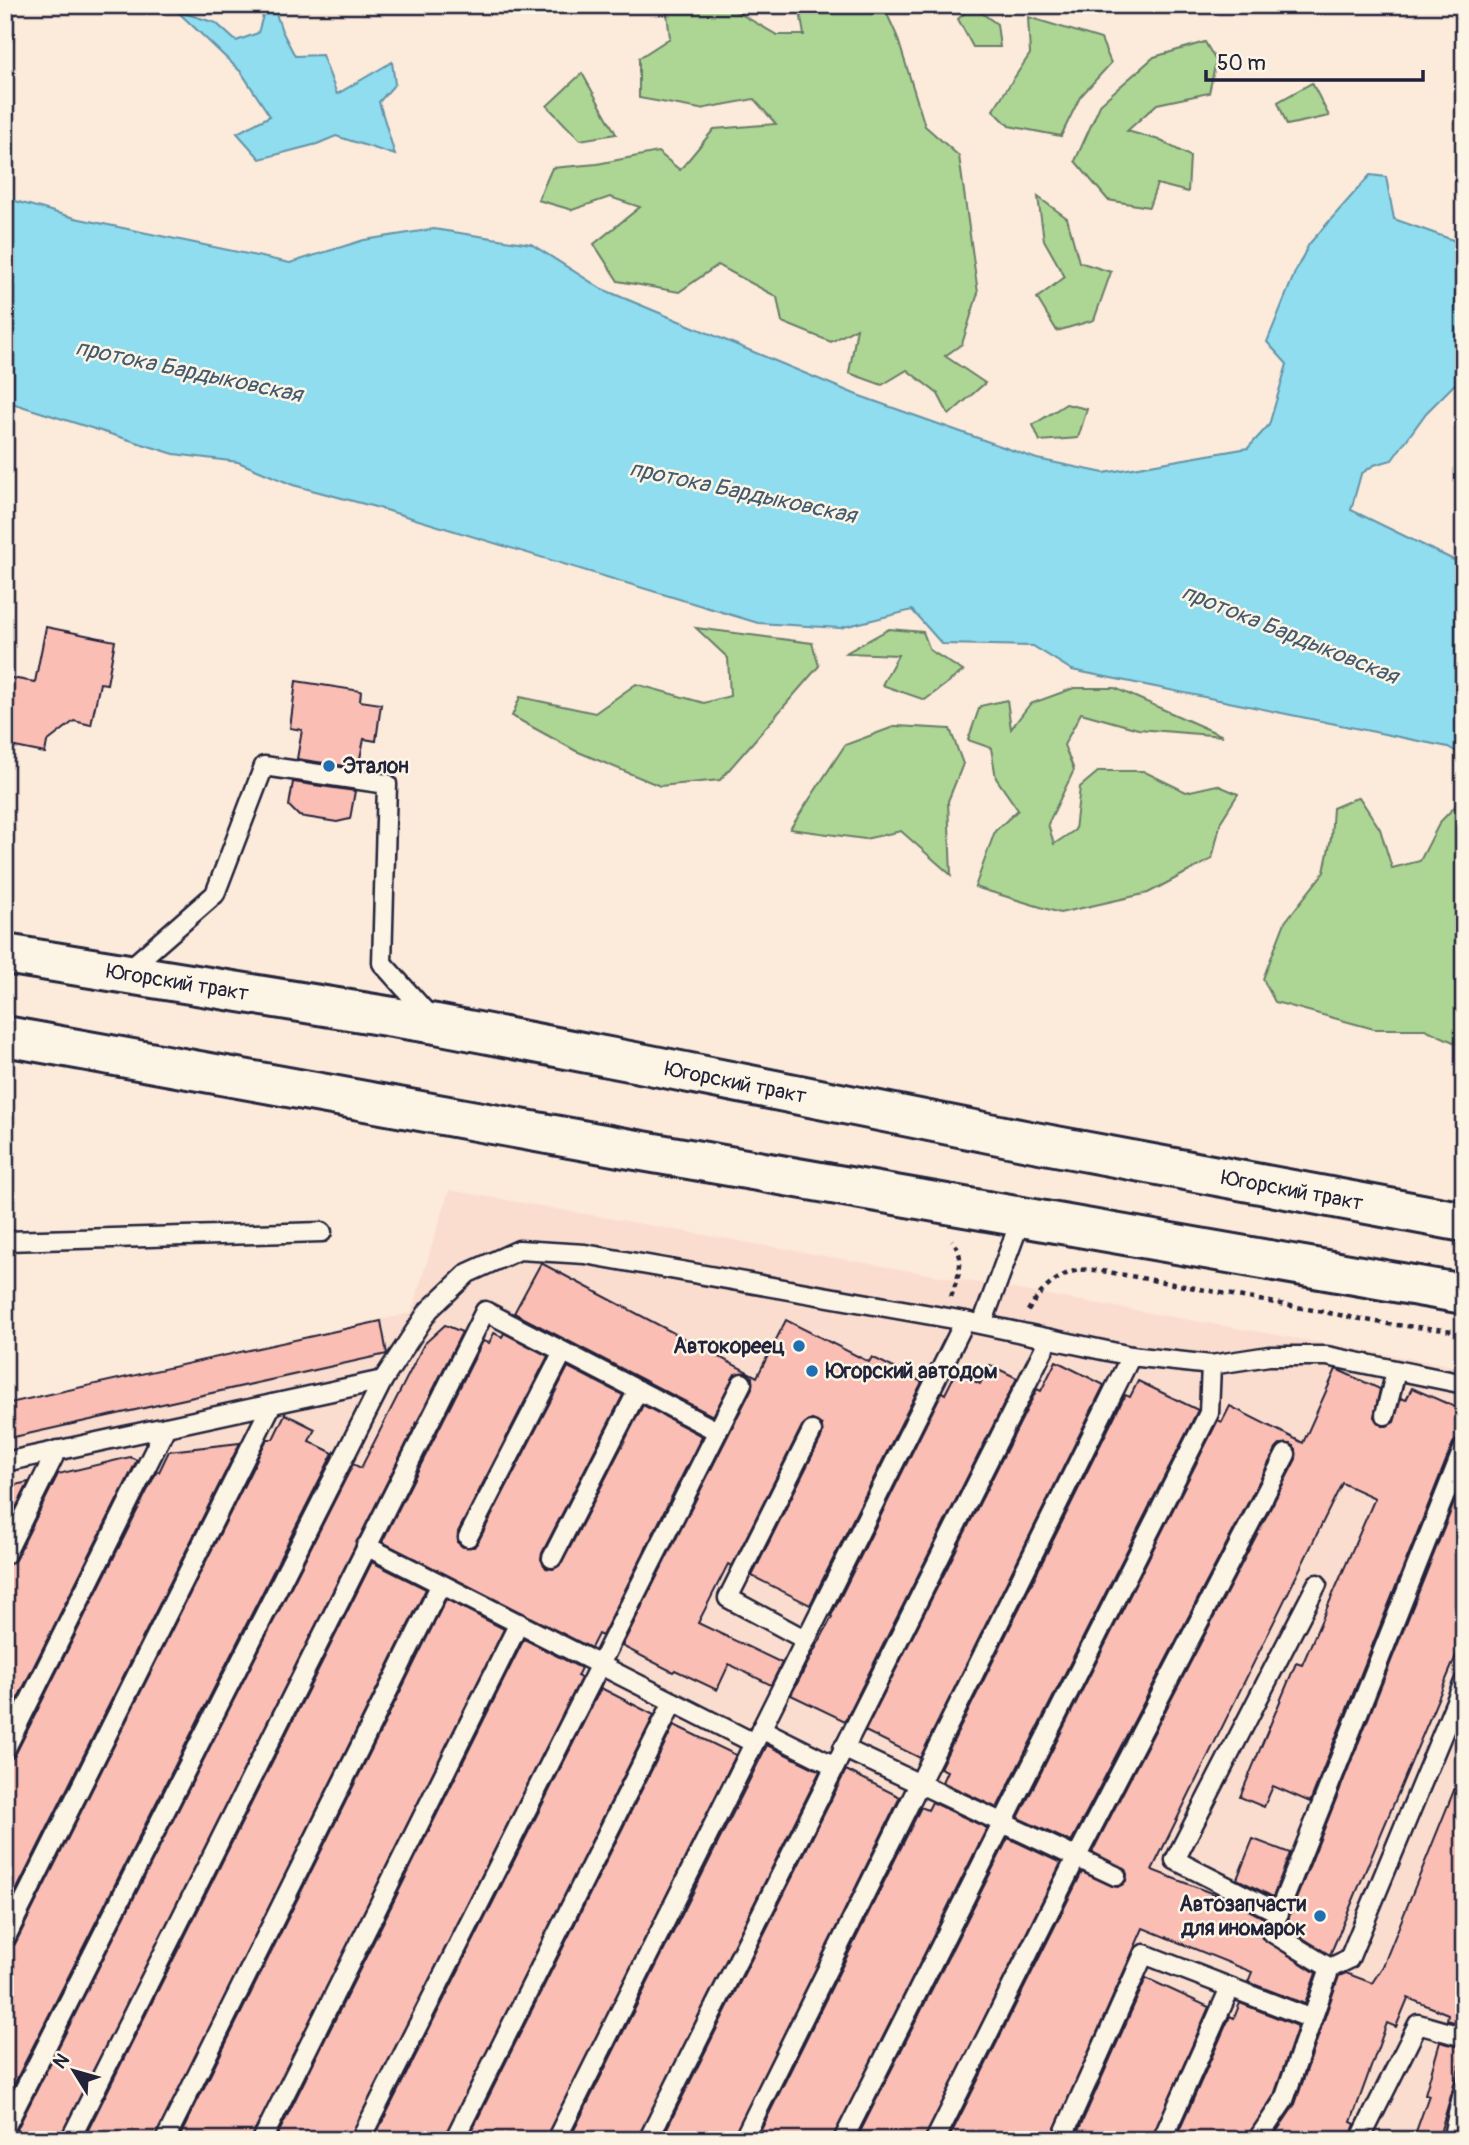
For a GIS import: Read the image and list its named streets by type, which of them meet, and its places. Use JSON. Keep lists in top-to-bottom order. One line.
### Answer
{"streets":{"main road":["Югорский тракт"]},"water":["протока Бардыковская"],"places":["Эталон","Автокореец","Югорский автодом","Автозапчасти для иномарок"],"scale_bar":"50 m","north":"top left"}
